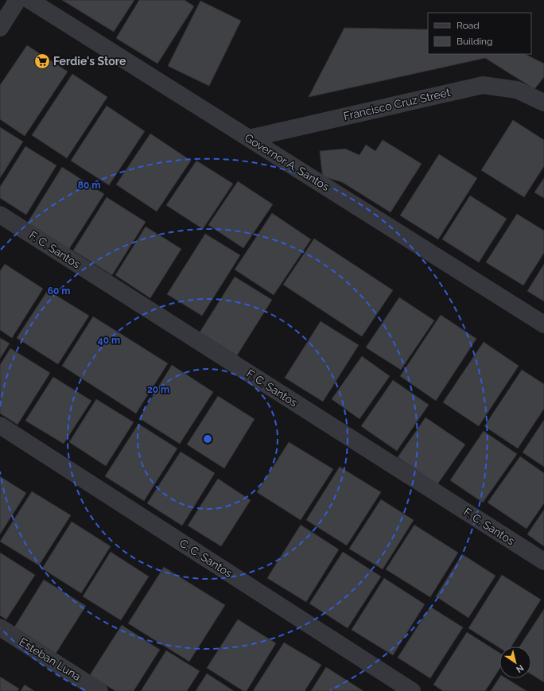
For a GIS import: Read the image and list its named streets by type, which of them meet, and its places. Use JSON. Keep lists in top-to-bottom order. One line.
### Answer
{"streets":{"street":["Francisco Cruz Street","Governor A. Santos","F. C. Santos","C. C. Santos","Esteban Luna"]},"crossings":[["Francisco Cruz Street","Governor A. Santos"]],"places":{"supermarket":["Ferdie's Store"]},"legend":["Road","Building"],"north":"bottom right","rings":["80 m","60 m","40 m","20 m"]}
